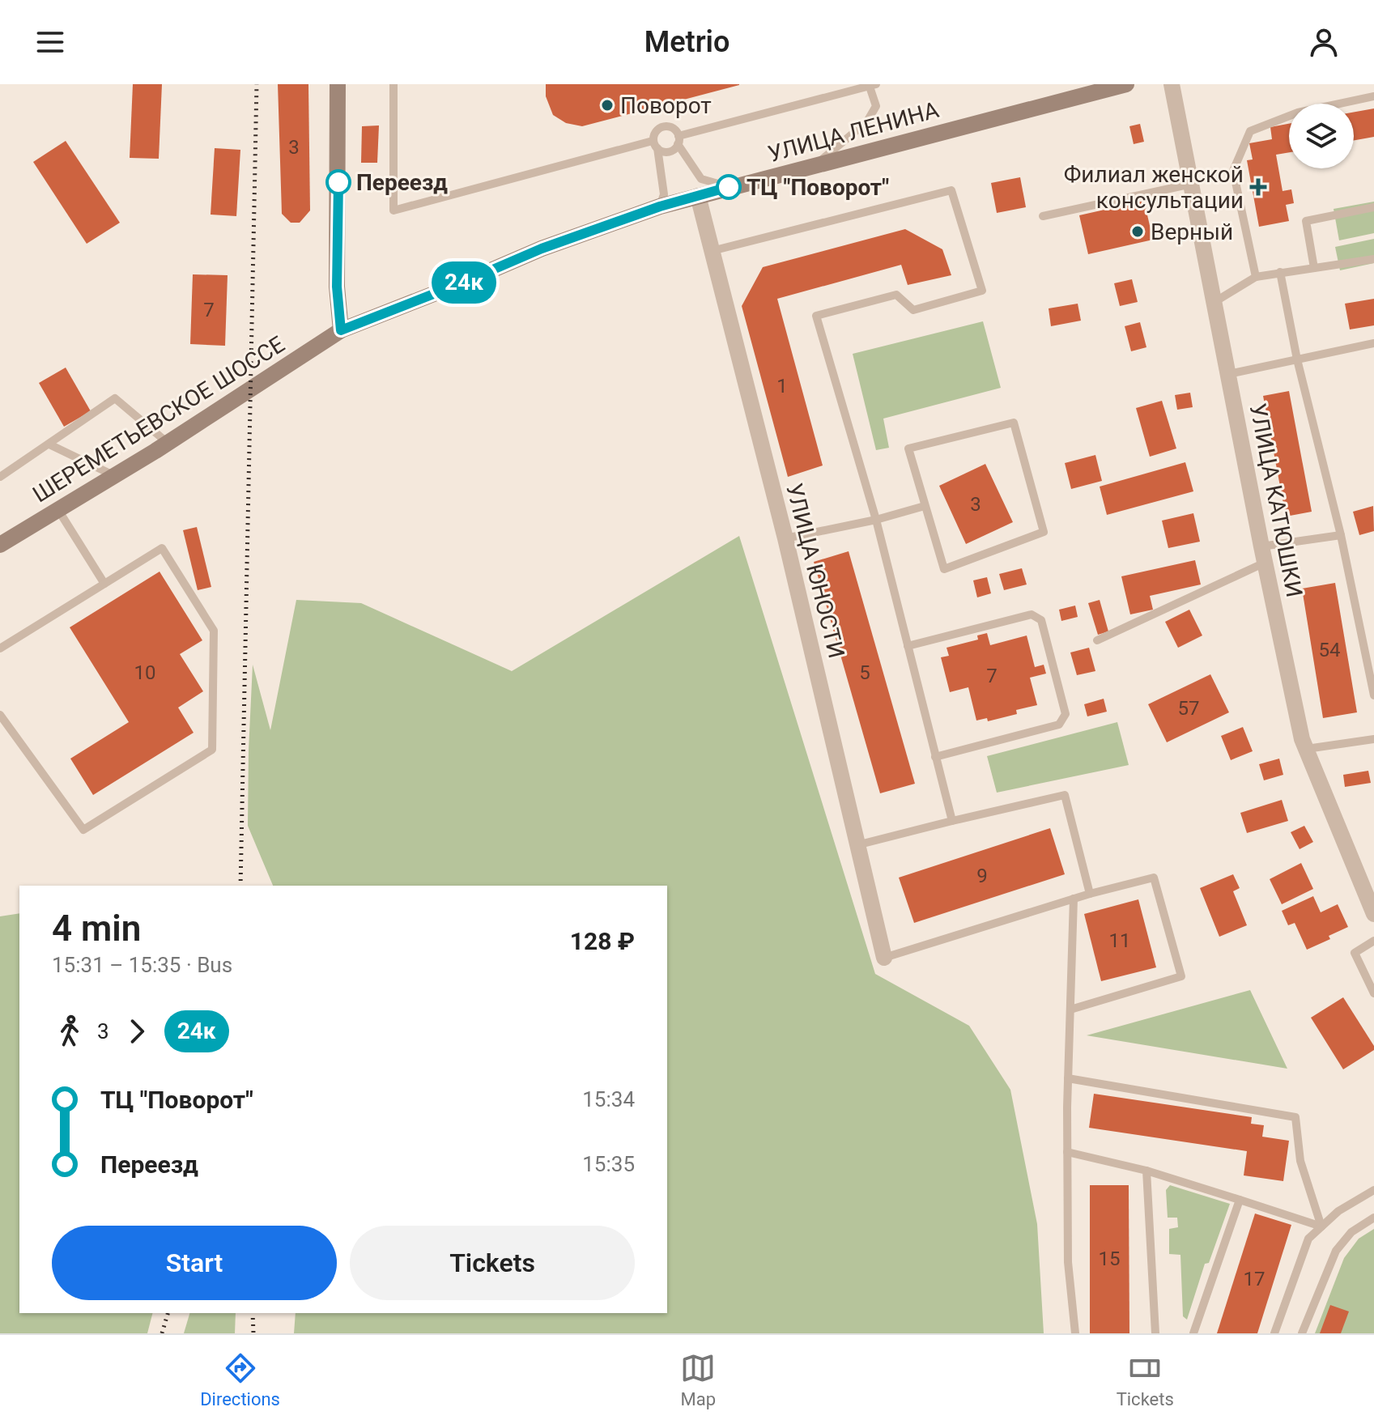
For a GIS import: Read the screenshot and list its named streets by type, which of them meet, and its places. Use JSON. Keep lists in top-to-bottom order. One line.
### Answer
{"streets":{"main road":["УЛИЦА ЛЕНИНА","ШЕРЕМЕТЬЕВСКОЕ ШОССЕ"],"street":["УЛИЦА КАТЮШКИ","УЛИЦА ЮНОСТИ"]},"crossings":[["УЛИЦА ЛЕНИНА","ШЕРЕМЕТЬЕВСКОЕ ШОССЕ"],["УЛИЦА ЛЕНИНА","УЛИЦА ЮНОСТИ"]],"places":{"other":["Поворот","Переезд","ТЦ \"Поворот\"","Верный"],"health":["Филиал женской консультации"]},"lines":["bus line 24к"],"house_numbers":["3","7","1","3","54","10","5","7","57","9","11","15","17"],"page":{"header":"Metrio","on_map":"24к","heading":["4 min","15:31 – 15:35 · Bus","128 ₽"],"legs":["3","24к"],"list":[{"name":"ТЦ \"Поворот\"","value":"15:34"},{"name":"Переезд","value":"15:35"}],"buttons":["Start","Tickets"],"tabs":["Directions","Map","Tickets"]}}
